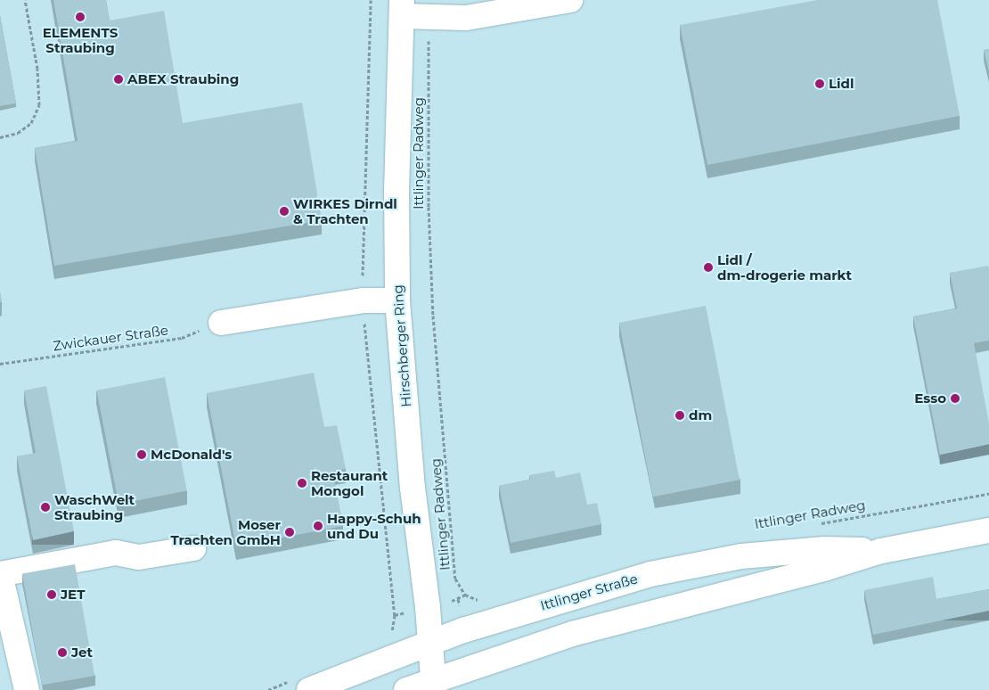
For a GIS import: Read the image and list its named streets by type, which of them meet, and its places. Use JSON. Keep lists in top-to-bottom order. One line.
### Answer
{"streets":{"street":["Hirschberger Ring","Ittlinger Straße"],"path":["Ittlinger Radweg","Zwickauer Straße"]},"crossings":[["Hirschberger Ring","Ittlinger Straße"]],"places":["ELEMENTS Straubing","ABEX Straubing","Lidl","WIRKES Dirndl & Trachten","Lidl / dm-drogerie markt","Esso","dm","McDonald's","Restaurant Mongol","WaschWelt Straubing","Happy-Schuh und Du","Moser Trachten GmbH","JET","Jet"]}
